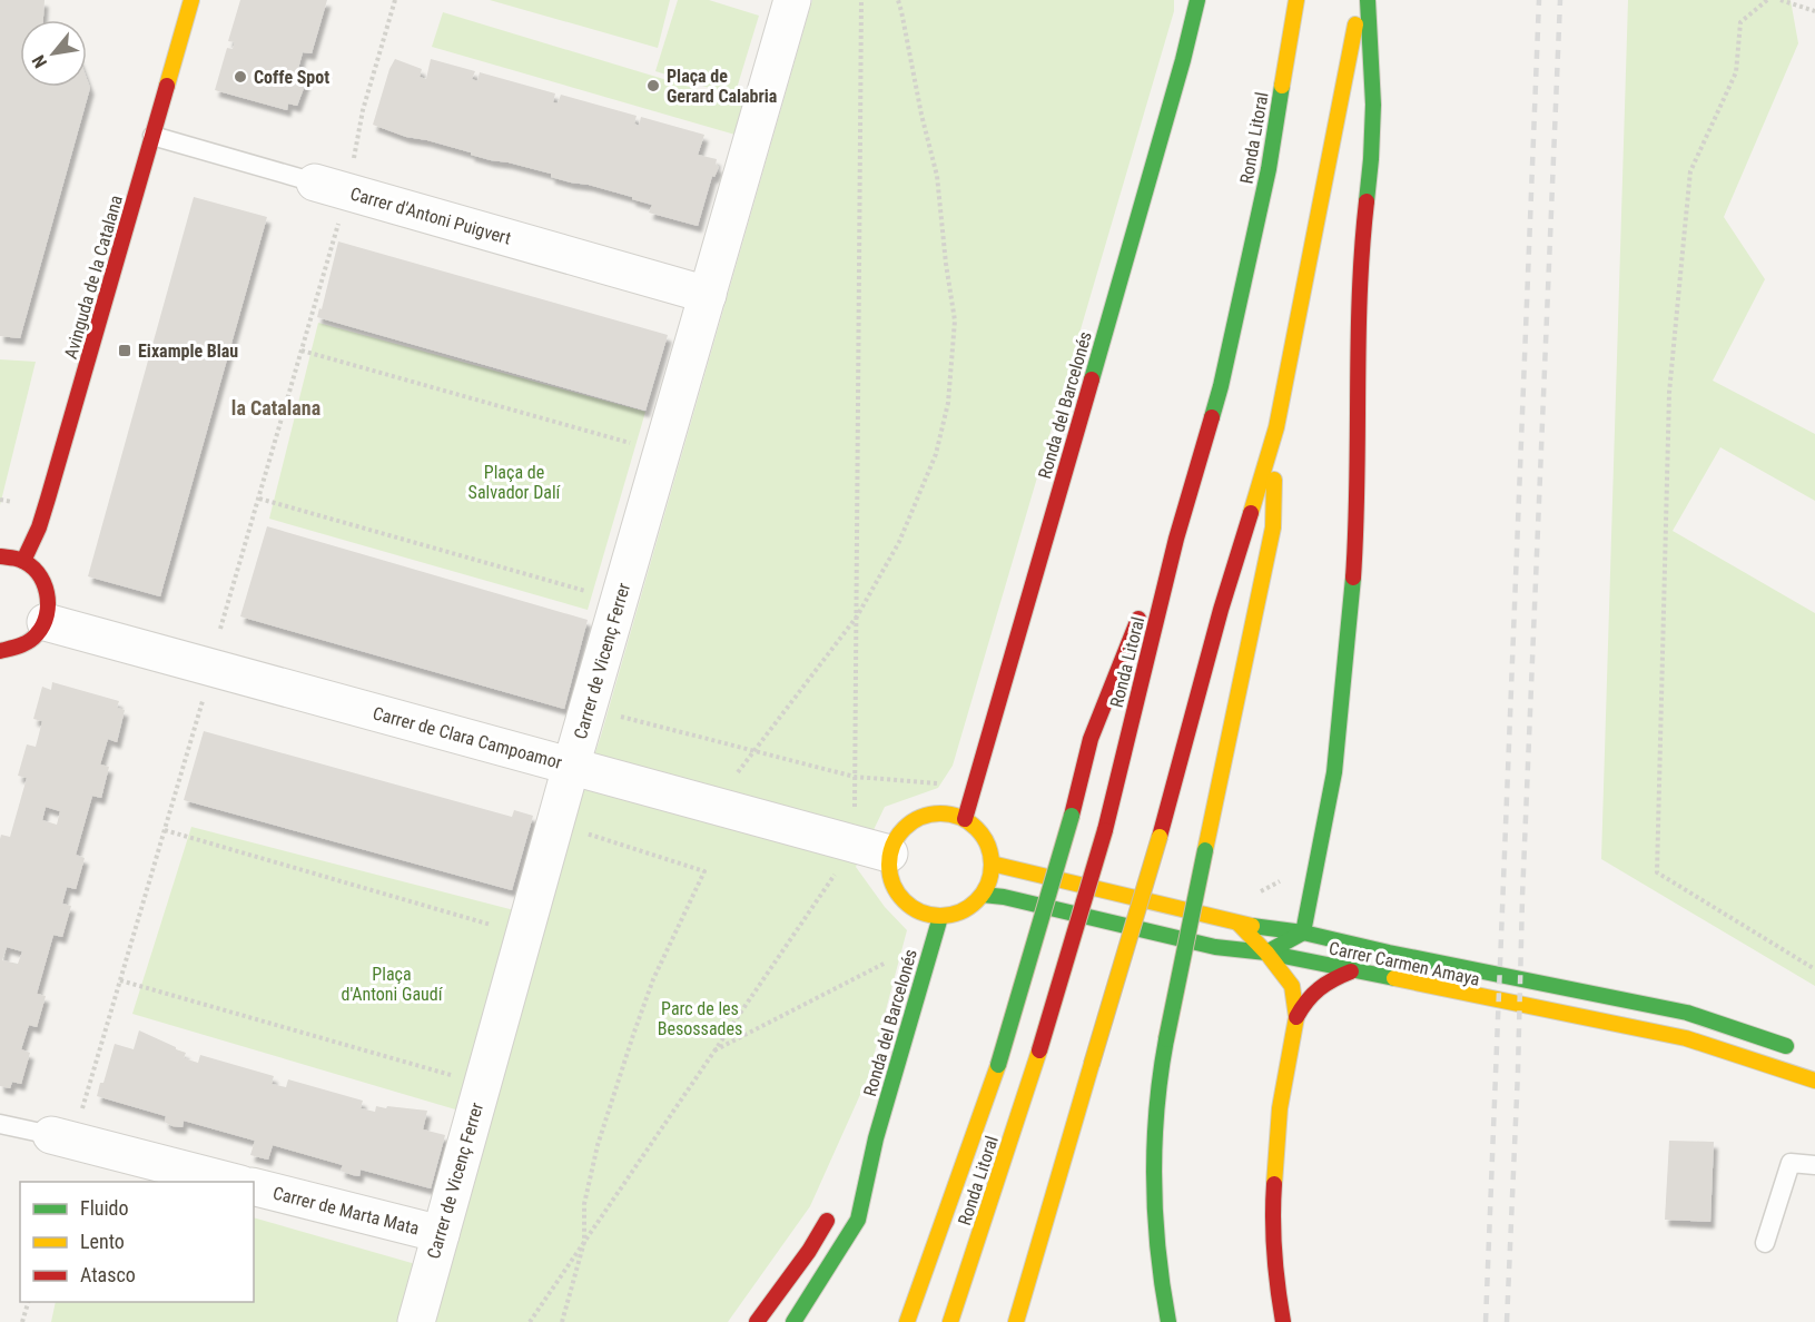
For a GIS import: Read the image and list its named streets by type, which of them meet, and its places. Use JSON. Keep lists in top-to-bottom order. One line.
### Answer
{"streets":{"main road":["Ronda Litoral","Avinguda de la Catalana","Ronda del Barcelonés","Carrer Carmen Amaya"],"street":["Carrer d'Antoni Puigvert","Carrer de Vicenç Ferrer","Carrer de Clara Campoamor","Carrer de Marta Mata"]},"crossings":[["Carrer d'Antoni Puigvert","Avinguda de la Catalana"],["Carrer d'Antoni Puigvert","Carrer de Vicenç Ferrer"],["Ronda del Barcelonés","Carrer de Clara Campoamor"],["Ronda del Barcelonés","Carrer Carmen Amaya"],["Carrer de Vicenç Ferrer","Carrer de Clara Campoamor"],["Carrer de Vicenç Ferrer","Carrer de Marta Mata"],["Carrer de Clara Campoamor","Carrer Carmen Amaya"]],"districts":["la Catalana"],"parks":["Plaça de Salvador Dalí","Plaça d'Antoni Gaudí","Parc de les Besossades"],"places":{"other":["Coffe Spot","Plaça de Gerard Calabria"],"transit":["Eixample Blau"]},"legend":["Fluido","Lento","Atasco"],"north":"bottom left"}
